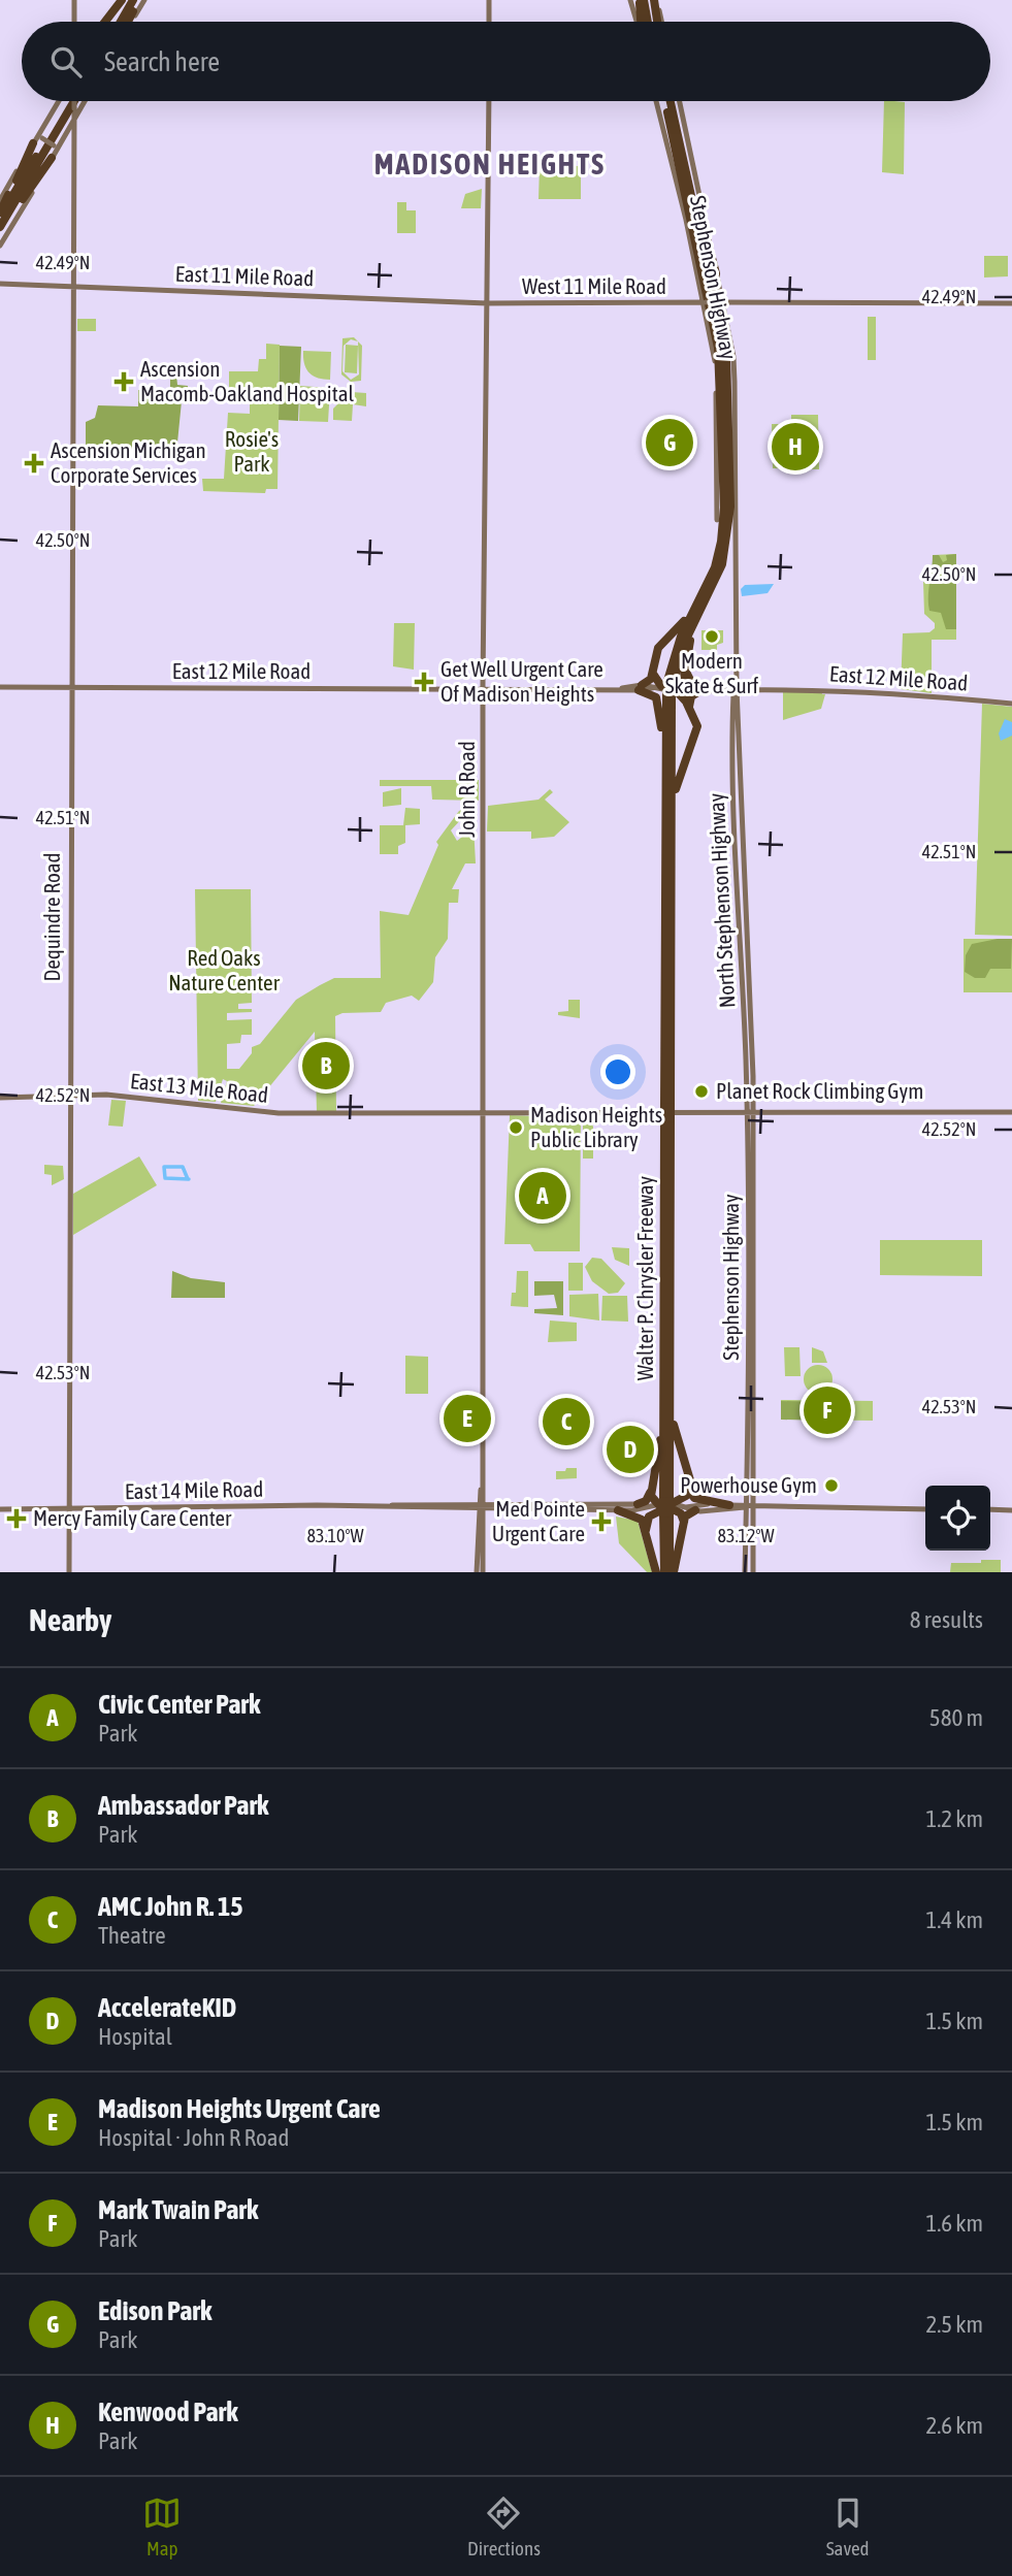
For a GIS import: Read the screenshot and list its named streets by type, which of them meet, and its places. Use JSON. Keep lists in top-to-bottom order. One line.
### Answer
{"streets":{"highway":["Walter P. Chrysler Freeway"],"main road":["East 11 Mile Road","Stephenson Highway","West 11 Mile Road","East 12 Mile Road","John R Road","North Stephenson Highway","Dequindre Road","East 13 Mile Road","East 14 Mile Road"]},"crossings":[["East 11 Mile Road","West 11 Mile Road"],["East 11 Mile Road","John R Road"],["East 11 Mile Road","Dequindre Road"],["Stephenson Highway","West 11 Mile Road"],["Stephenson Highway","North Stephenson Highway"],["Stephenson Highway","East 13 Mile Road"],["West 11 Mile Road","John R Road"],["East 12 Mile Road","John R Road"],["East 12 Mile Road","North Stephenson Highway"],["East 12 Mile Road","Dequindre Road"],["East 12 Mile Road","Walter P. Chrysler Freeway"],["John R Road","East 13 Mile Road"],["John R Road","East 14 Mile Road"],["North Stephenson Highway","East 13 Mile Road"],["Dequindre Road","East 13 Mile Road"],["Dequindre Road","East 14 Mile Road"]],"districts":["MADISON HEIGHTS"],"parks":["Rosie's Park","Red Oaks Nature Center"],"places":{"health":["Ascension Macomb-Oakland Hospital","Ascension Michigan Corporate Services","Get Well Urgent Care Of Madison Heights","Mercy Family Care Center","Med Pointe Urgent Care"],"other":["Modern Skate & Surf","Planet Rock Climbing Gym","Madison Heights Public Library","Powerhouse Gym"]},"page":{"search":"Search here","pins":["G","H","B","A","F","E","C","D"],"heading":["Nearby","8 results"],"list":[{"mark":"A","name":"Civic Center Park","note":"Park","value":"580 m"},{"mark":"B","name":"Ambassador Park","note":"Park","value":"1.2 km"},{"mark":"C","name":"AMC John R. 15","note":"Theatre","value":"1.4 km"},{"mark":"D","name":"AccelerateKID","note":"Hospital","value":"1.5 km"},{"mark":"E","name":"Madison Heights Urgent Care","note":"Hospital · John R Road","value":"1.5 km"},{"mark":"F","name":"Mark Twain Park","note":"Park","value":"1.6 km"},{"mark":"G","name":"Edison Park","note":"Park","value":"2.5 km"},{"mark":"H","name":"Kenwood Park","note":"Park","value":"2.6 km"}],"nav":["Map","Directions","Saved"]},"coordinates":["42.49°N","42.50°N","42.51°N","42.52°N","42.53°N","83.10°W","83.12°W"]}
